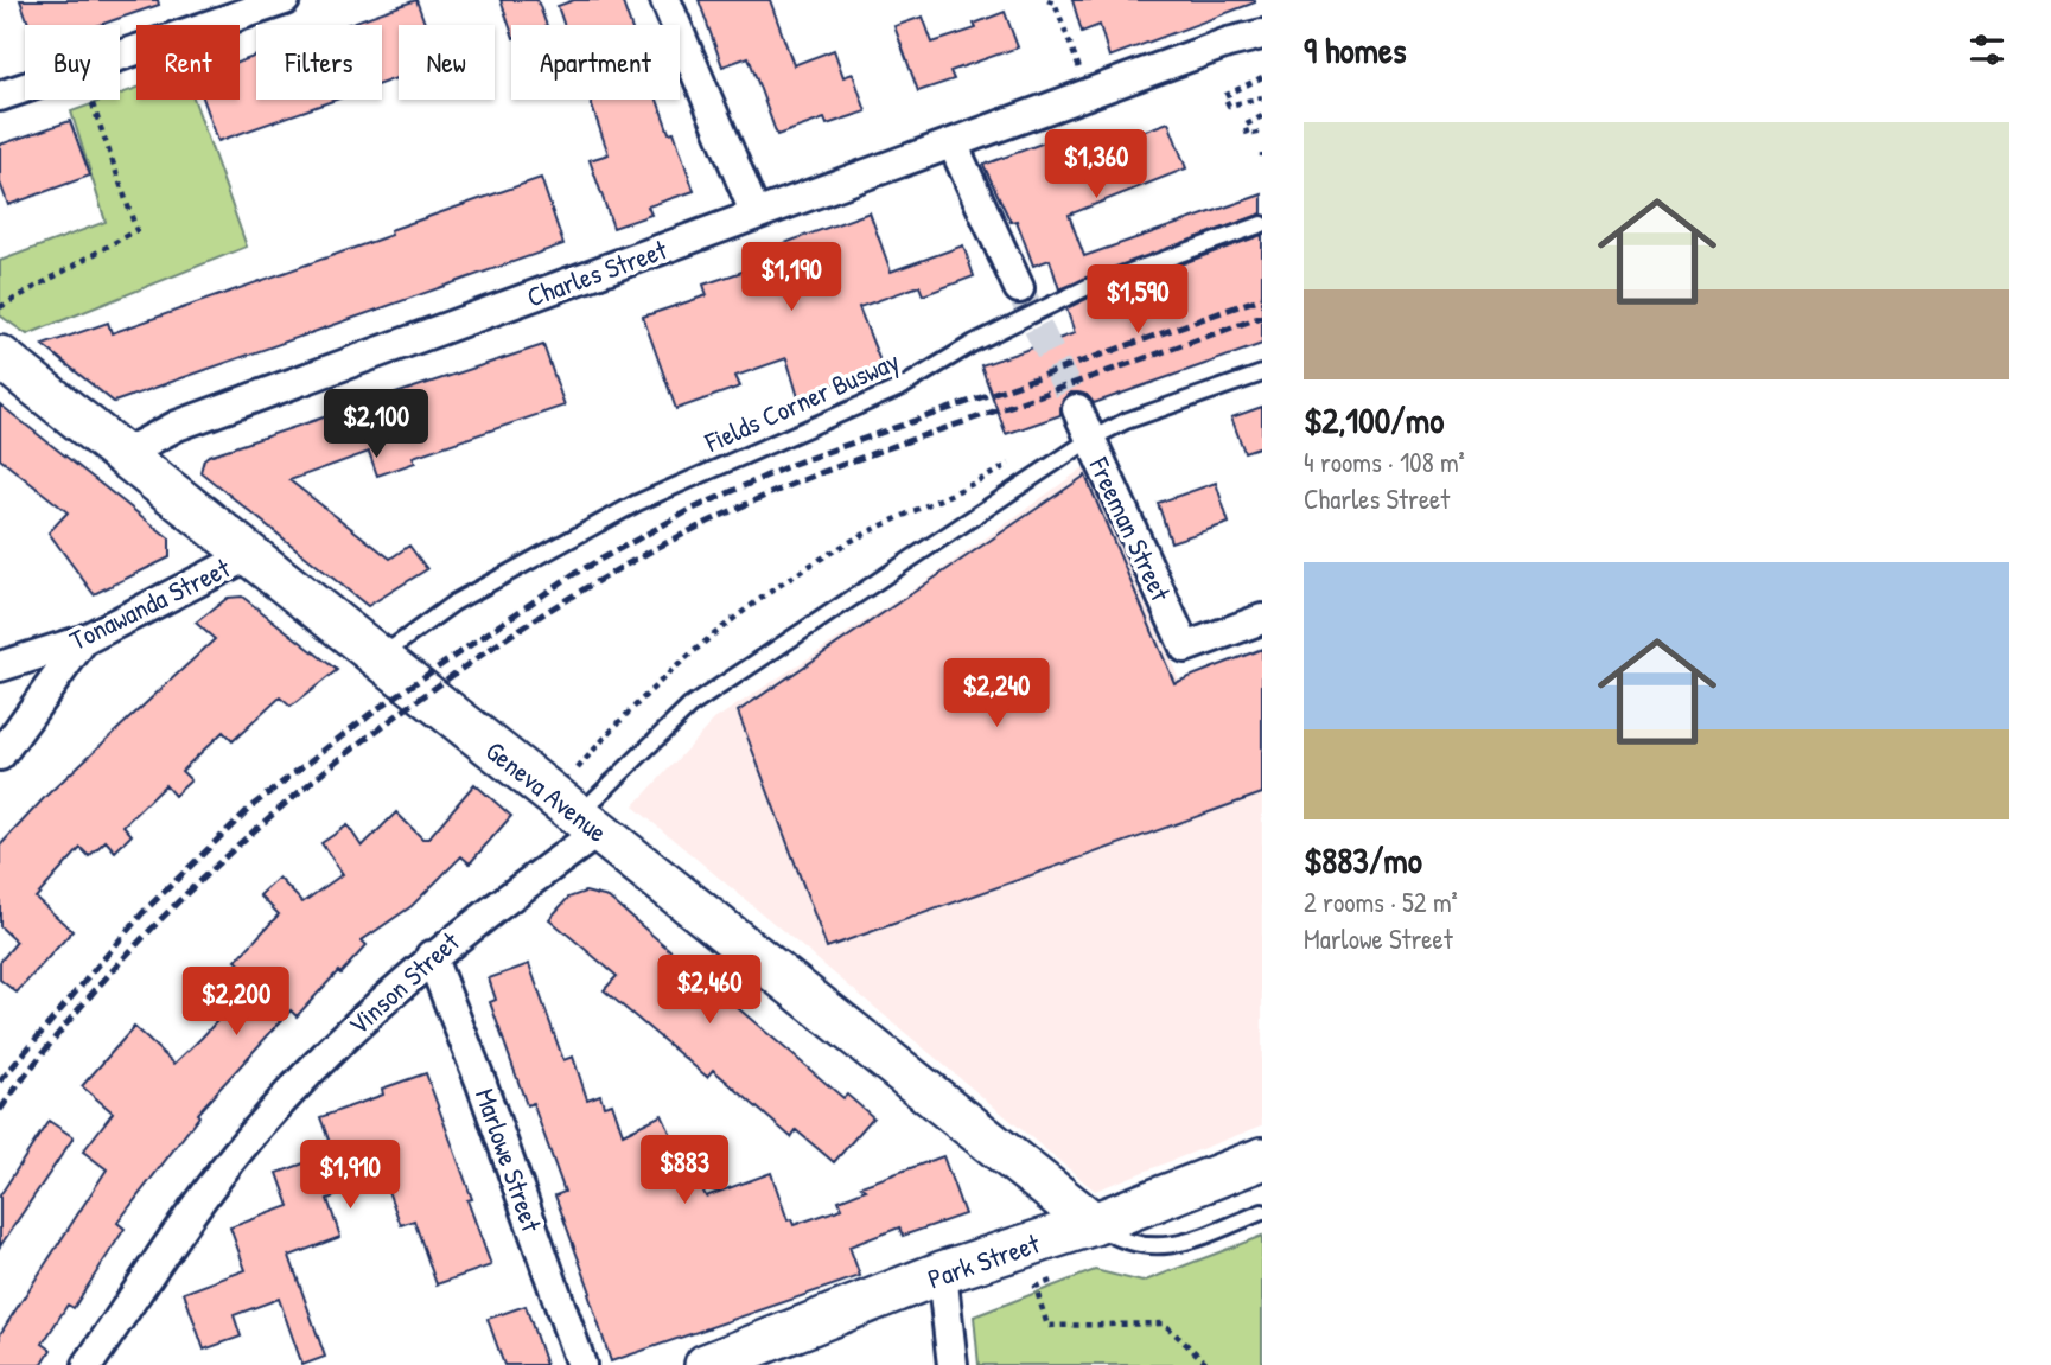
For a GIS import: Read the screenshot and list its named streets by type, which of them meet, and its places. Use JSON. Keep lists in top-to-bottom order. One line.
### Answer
{"streets":{"main road":["Geneva Avenue","Park Street"],"street":["Charles Street","Freeman Street","Tonawanda Street","Vinson Street","Marlowe Street"],"lane":["Fields Corner Busway"]},"crossings":[["Charles Street","Geneva Avenue"],["Fields Corner Busway","Geneva Avenue"],["Tonawanda Street","Geneva Avenue"],["Geneva Avenue","Vinson Street"],["Geneva Avenue","Park Street"],["Vinson Street","Marlowe Street"]],"page":{"heading":"9 homes","chip":["Buy","Rent","Filters","New","Apartment"],"list":[{"name":"$2,100/mo","note":"4 rooms · 108 m² · Charles Street"},{"name":"$883/mo","note":"2 rooms · 52 m² · Marlowe Street"}],"price":["$1,360","$1,190","$1,590","$2,100","$2,240","$2,460","$2,200","$883","$1,910"]}}
